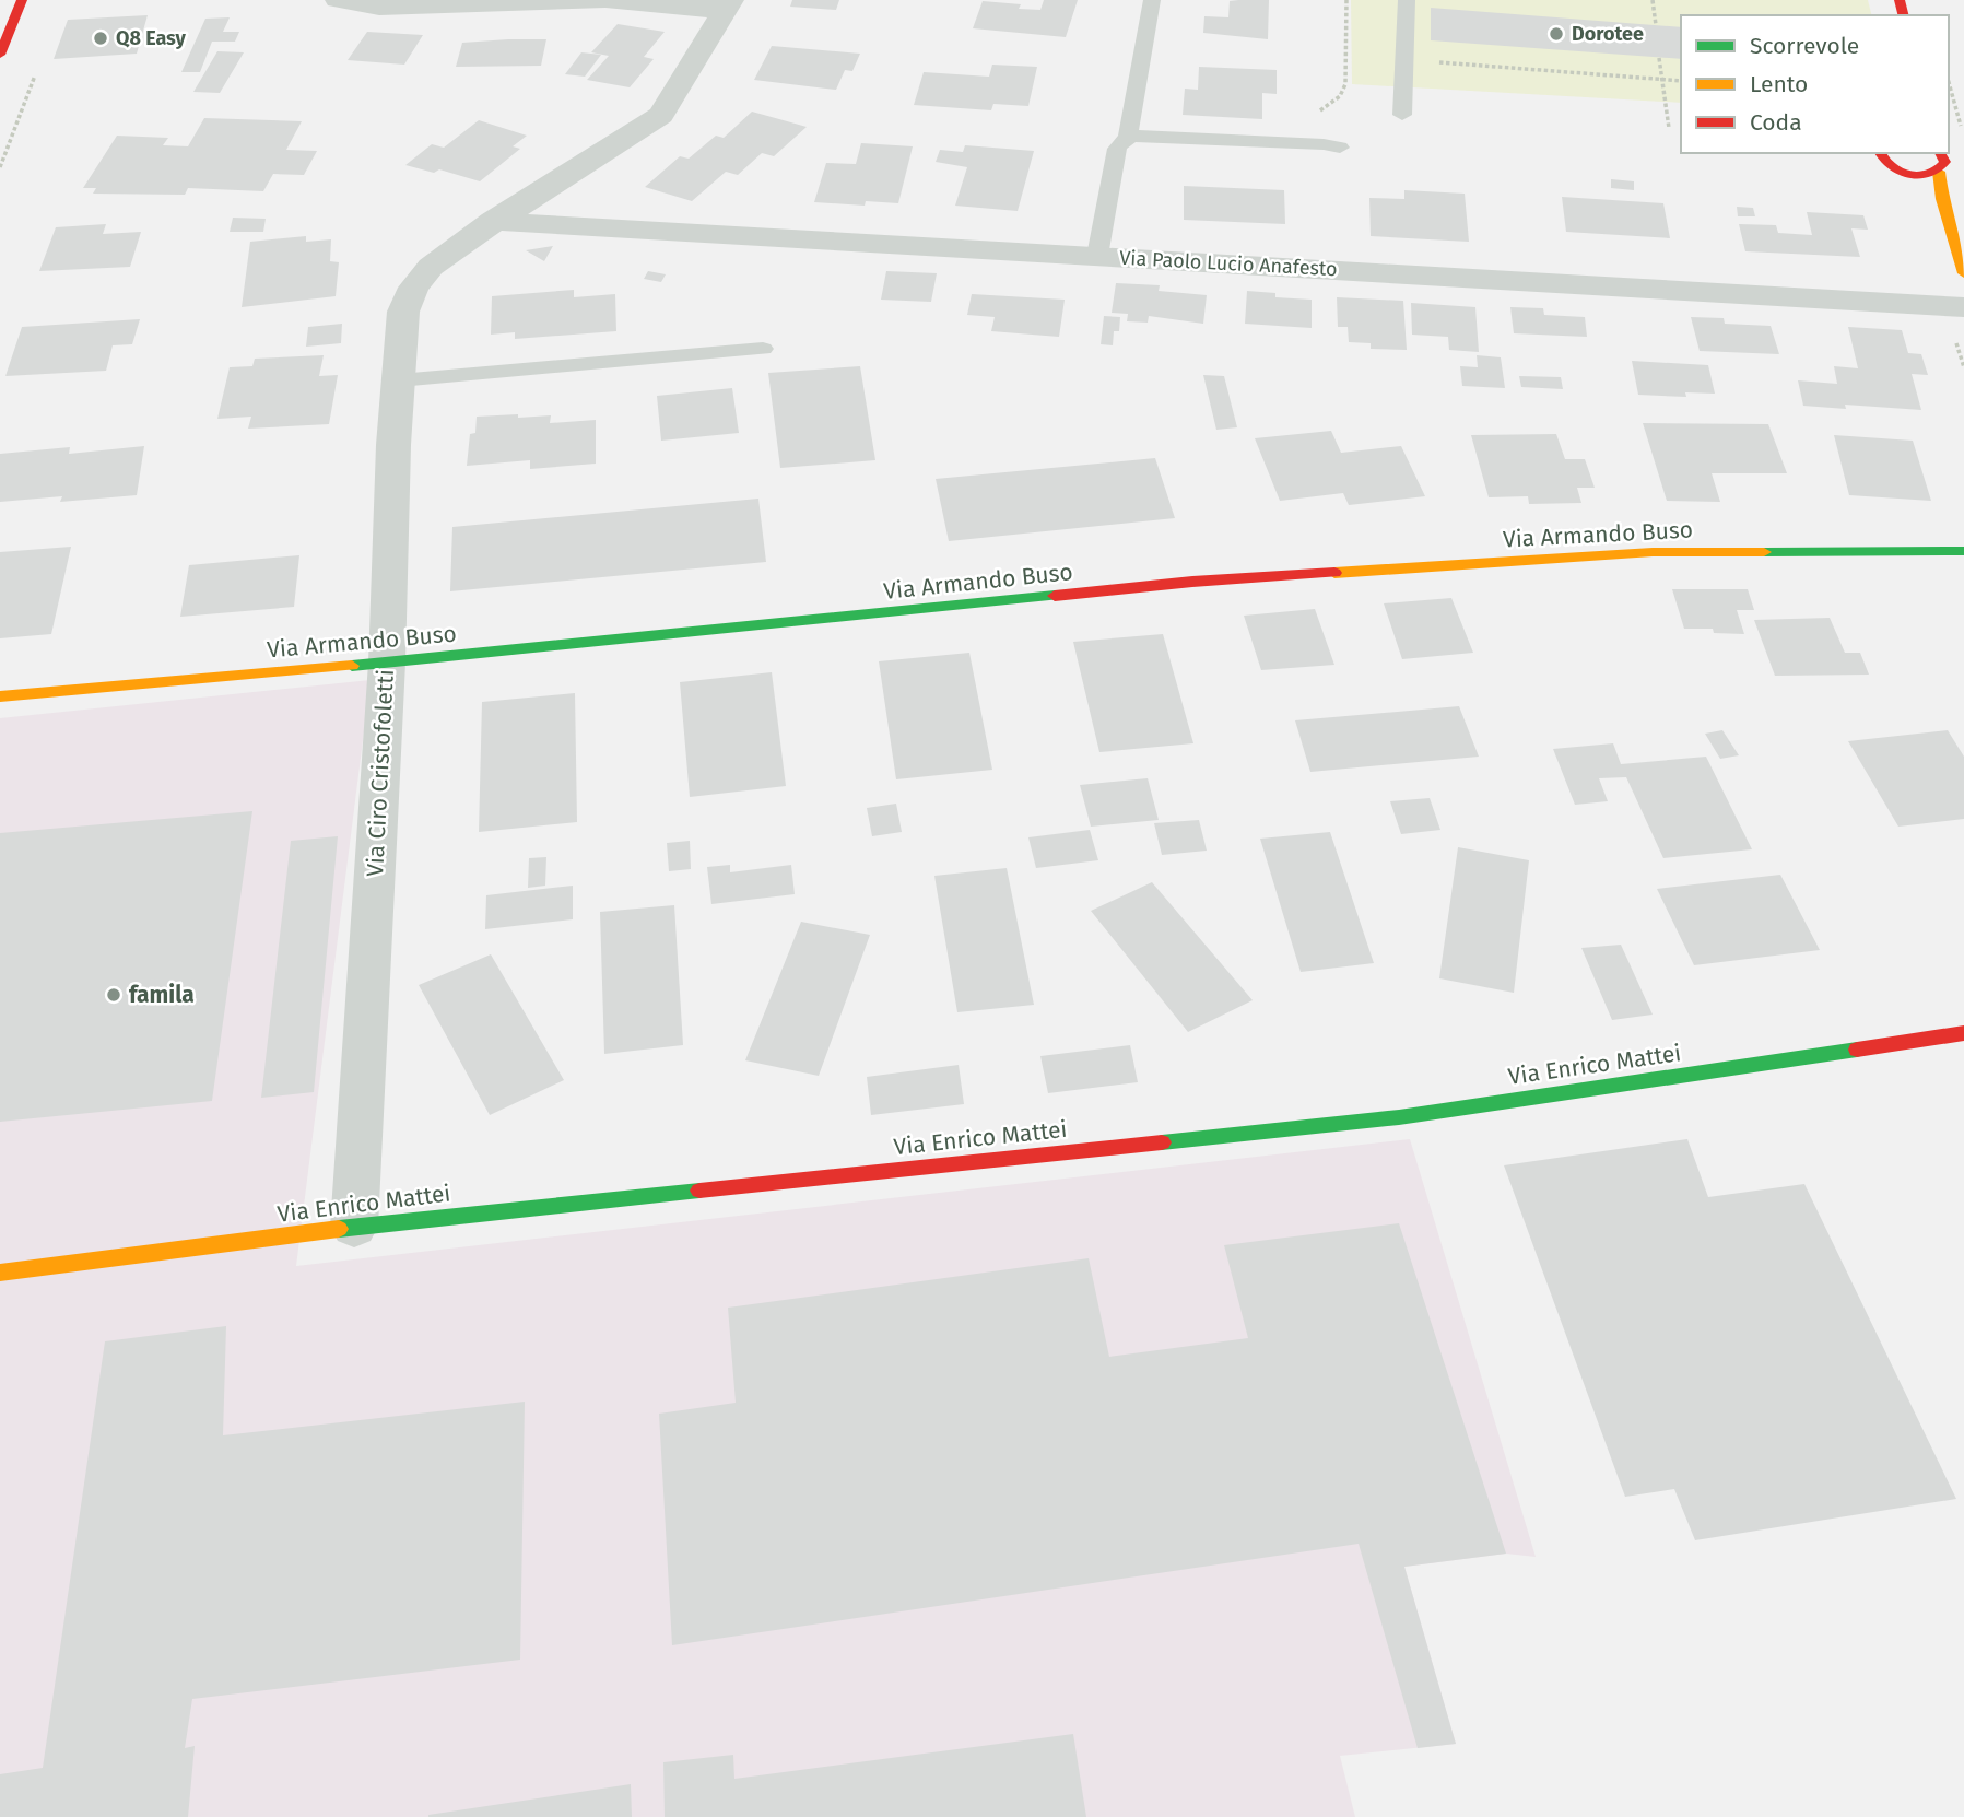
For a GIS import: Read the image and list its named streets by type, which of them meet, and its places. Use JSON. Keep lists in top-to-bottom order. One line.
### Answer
{"streets":{"street":["Via Paolo Lucio Anafesto","Via Armando Buso","Via Ciro Cristofoletti","Via Enrico Mattei"]},"crossings":[["Via Paolo Lucio Anafesto","Via Ciro Cristofoletti"],["Via Armando Buso","Via Ciro Cristofoletti"],["Via Ciro Cristofoletti","Via Enrico Mattei"]],"places":["Dorotee","Q8 Easy","famila"],"legend":["Scorrevole","Lento","Coda"]}
